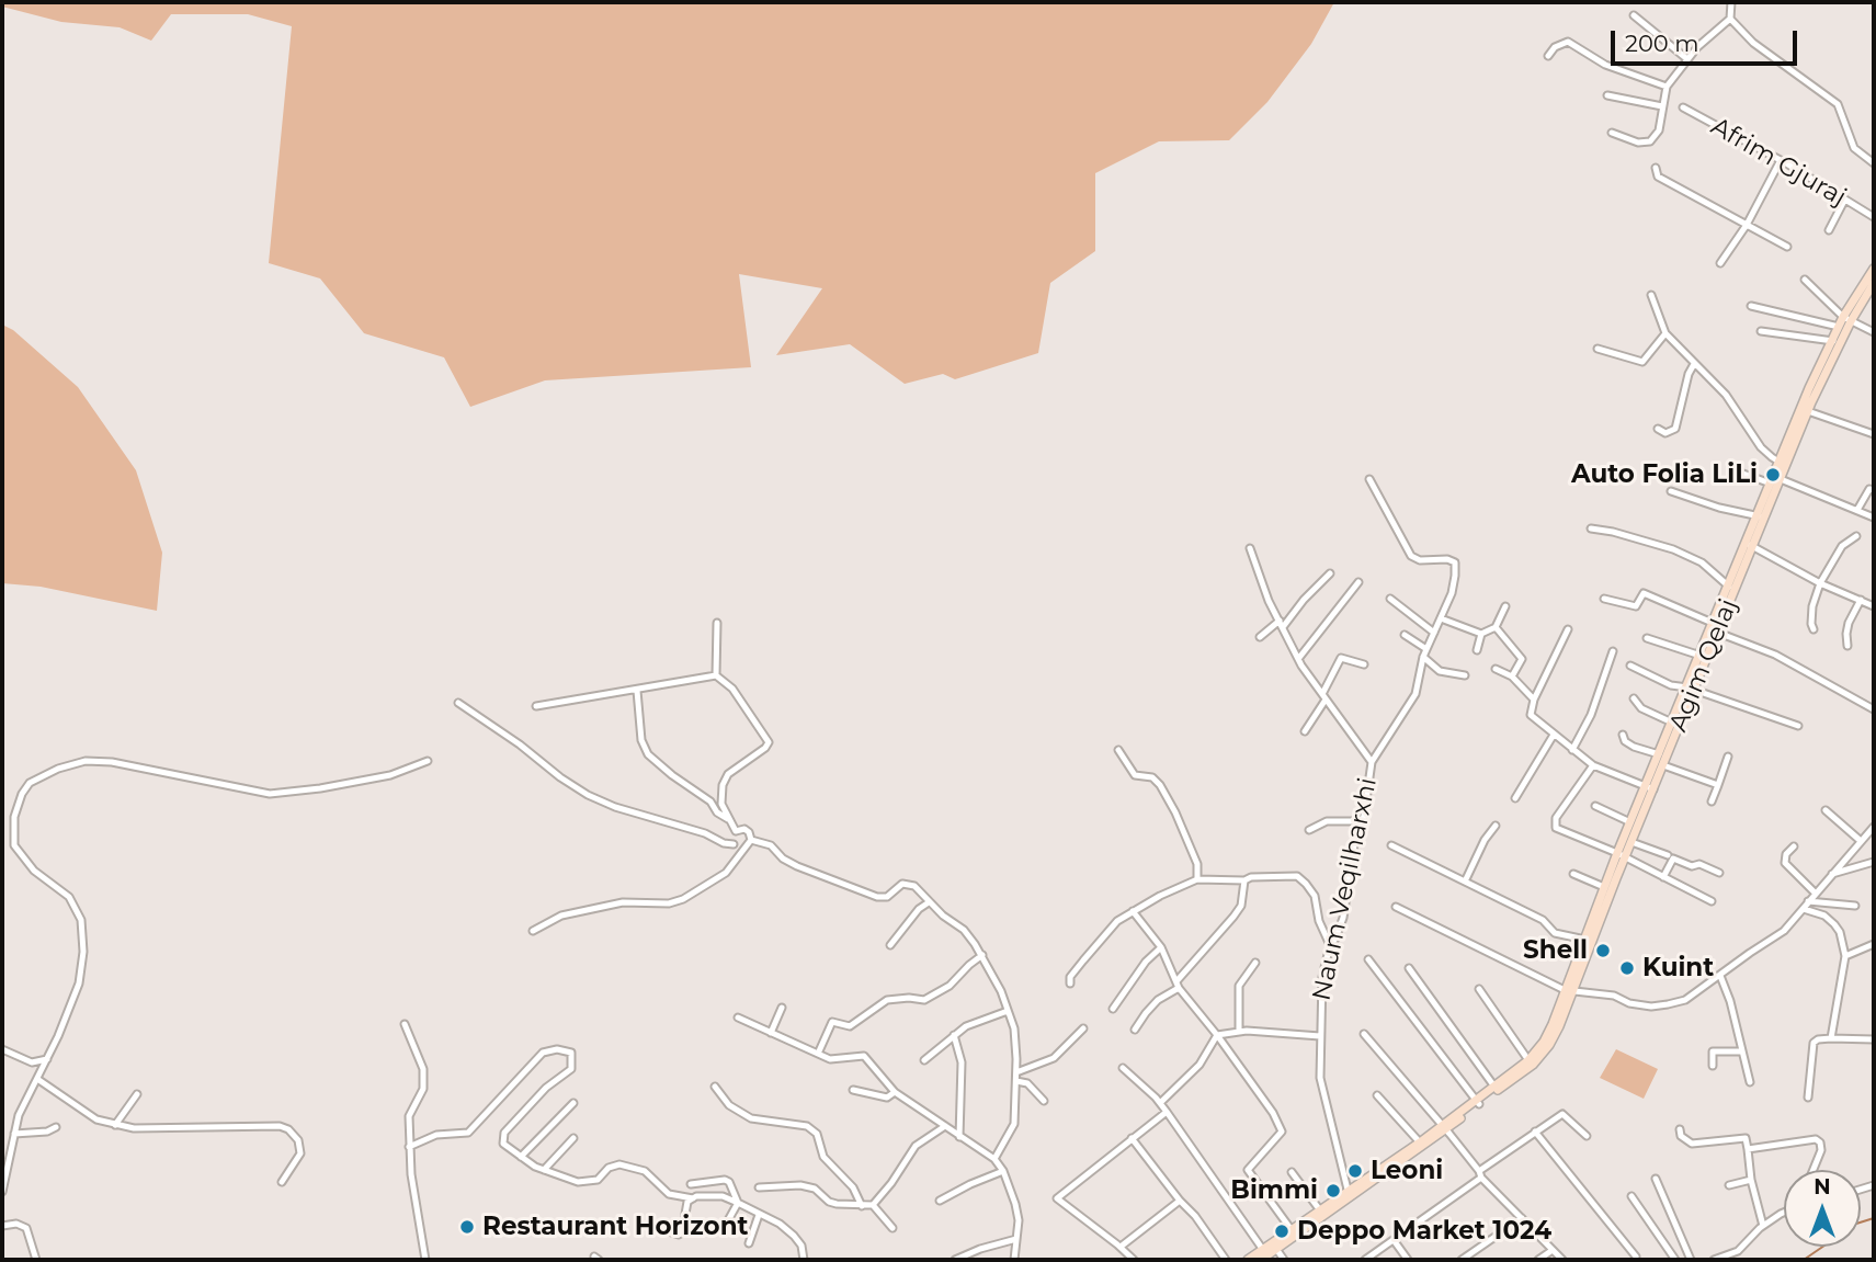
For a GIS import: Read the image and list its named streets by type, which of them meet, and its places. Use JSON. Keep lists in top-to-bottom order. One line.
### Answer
{"streets":{"main road":["Agim Qelaj"],"street":["Afrim Gjuraj","Naum Veqilharxhi"]},"places":["Auto Folia LiLi","Shell","Kuint","Leoni","Bimmi","Restaurant Horizont","Deppo Market 1024"],"scale_bar":"200 m","north":"top"}
